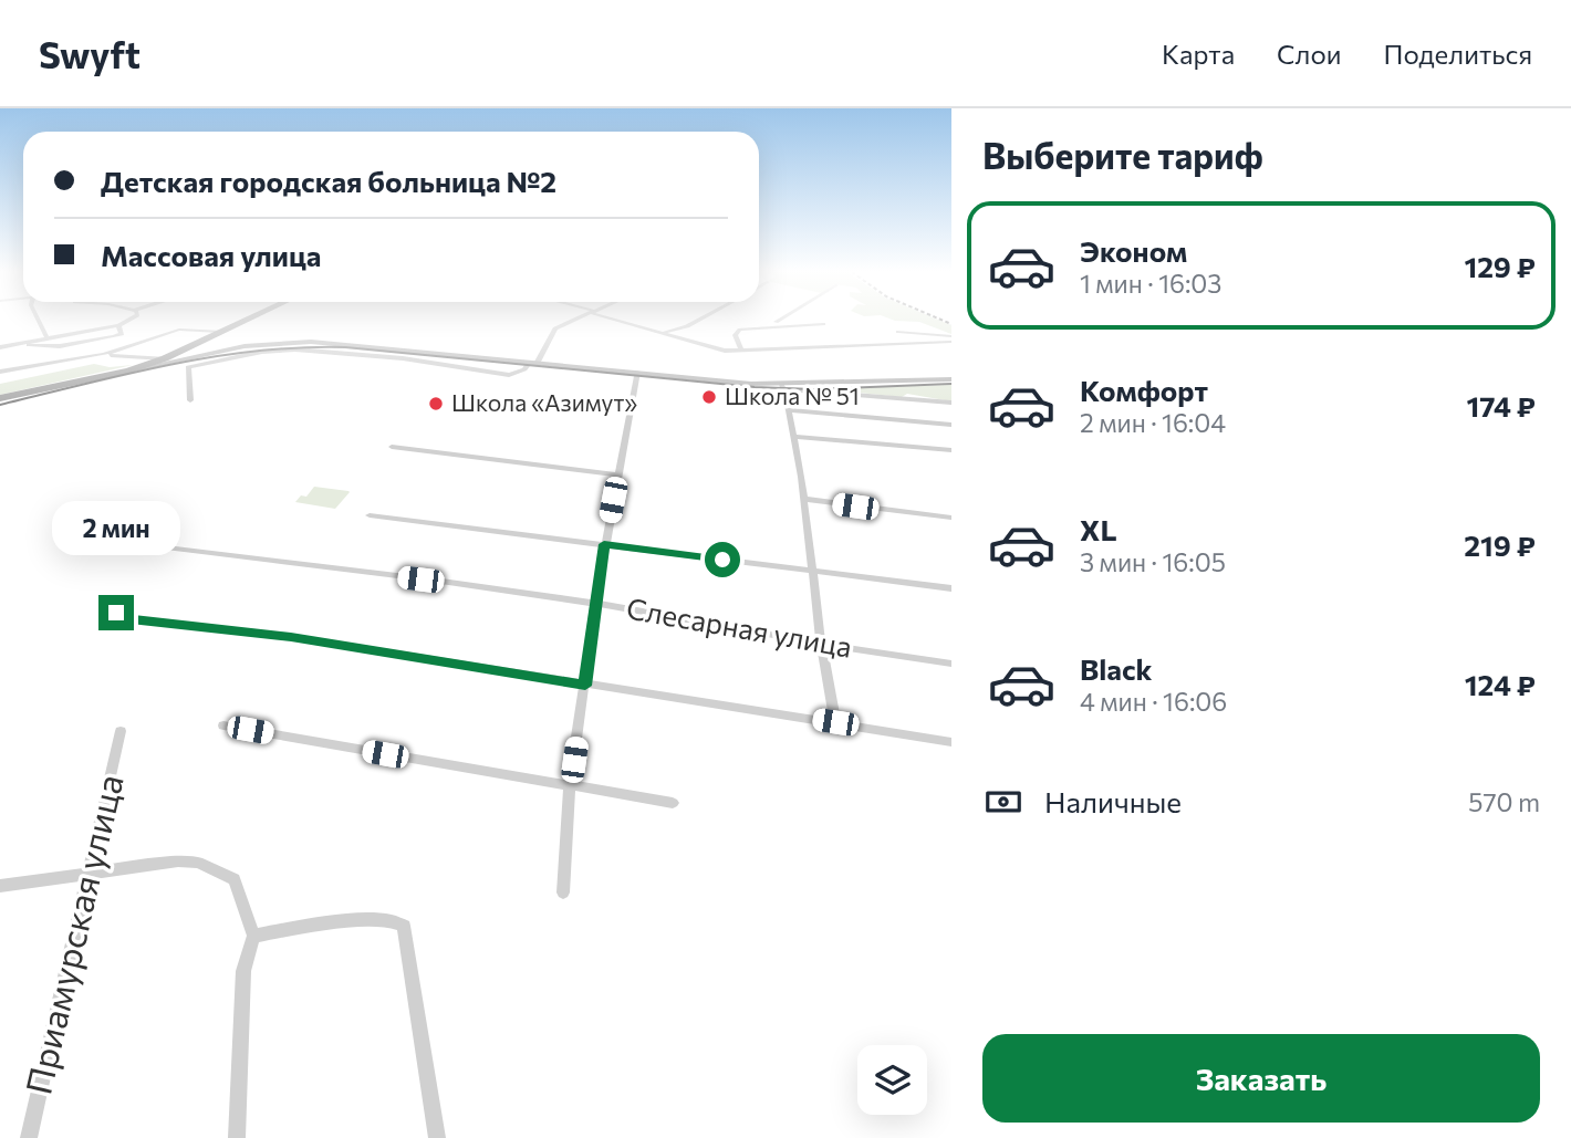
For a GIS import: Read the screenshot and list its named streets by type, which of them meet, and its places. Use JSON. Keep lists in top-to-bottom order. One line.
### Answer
{"streets":{"street":["Слесарная улица","Приамурская улица"]},"places":["Школа № 51","Школа «Азимут»"],"page":{"header":"Swyft","nav":["Карта","Слои","Поделиться"],"heading":"Выберите тариф","banner":["Детская городская больница №2","Массовая улица"],"list":[{"name":"Эконом","note":"1 мин · 16:03","value":"129 ₽"},{"name":"Комфорт","note":"2 мин · 16:04","value":"174 ₽"},{"name":"XL","note":"3 мин · 16:05","value":"219 ₽"},{"name":"Black","note":"4 мин · 16:06","value":"124 ₽"}],"bubble":"2 мин","pay":["Наличные","570 m"],"buttons":"Заказать"}}
